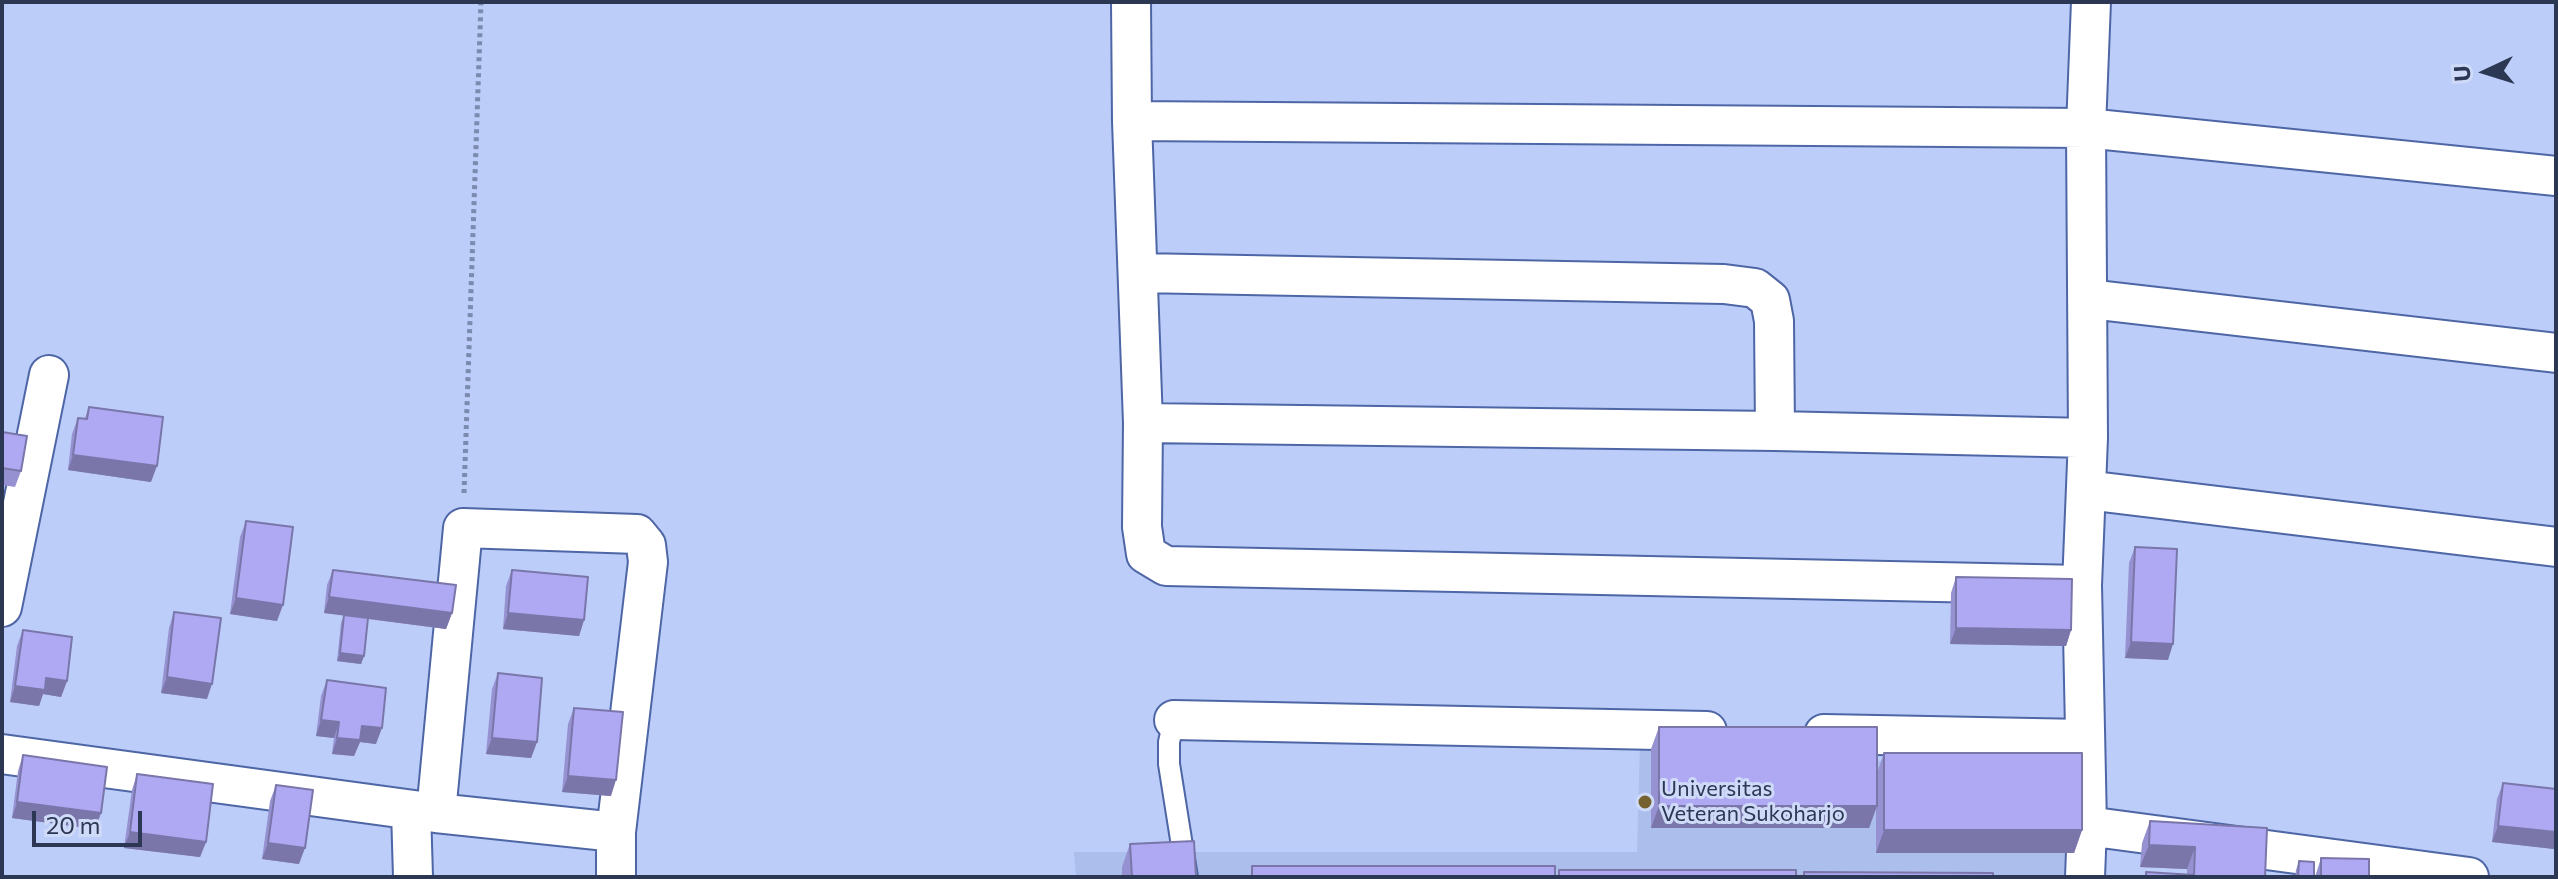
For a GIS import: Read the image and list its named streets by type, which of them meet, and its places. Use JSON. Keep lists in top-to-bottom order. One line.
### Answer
{"places":["Universitas Veteran Sukoharjo"],"scale_bar":"20 m","north":"left"}
